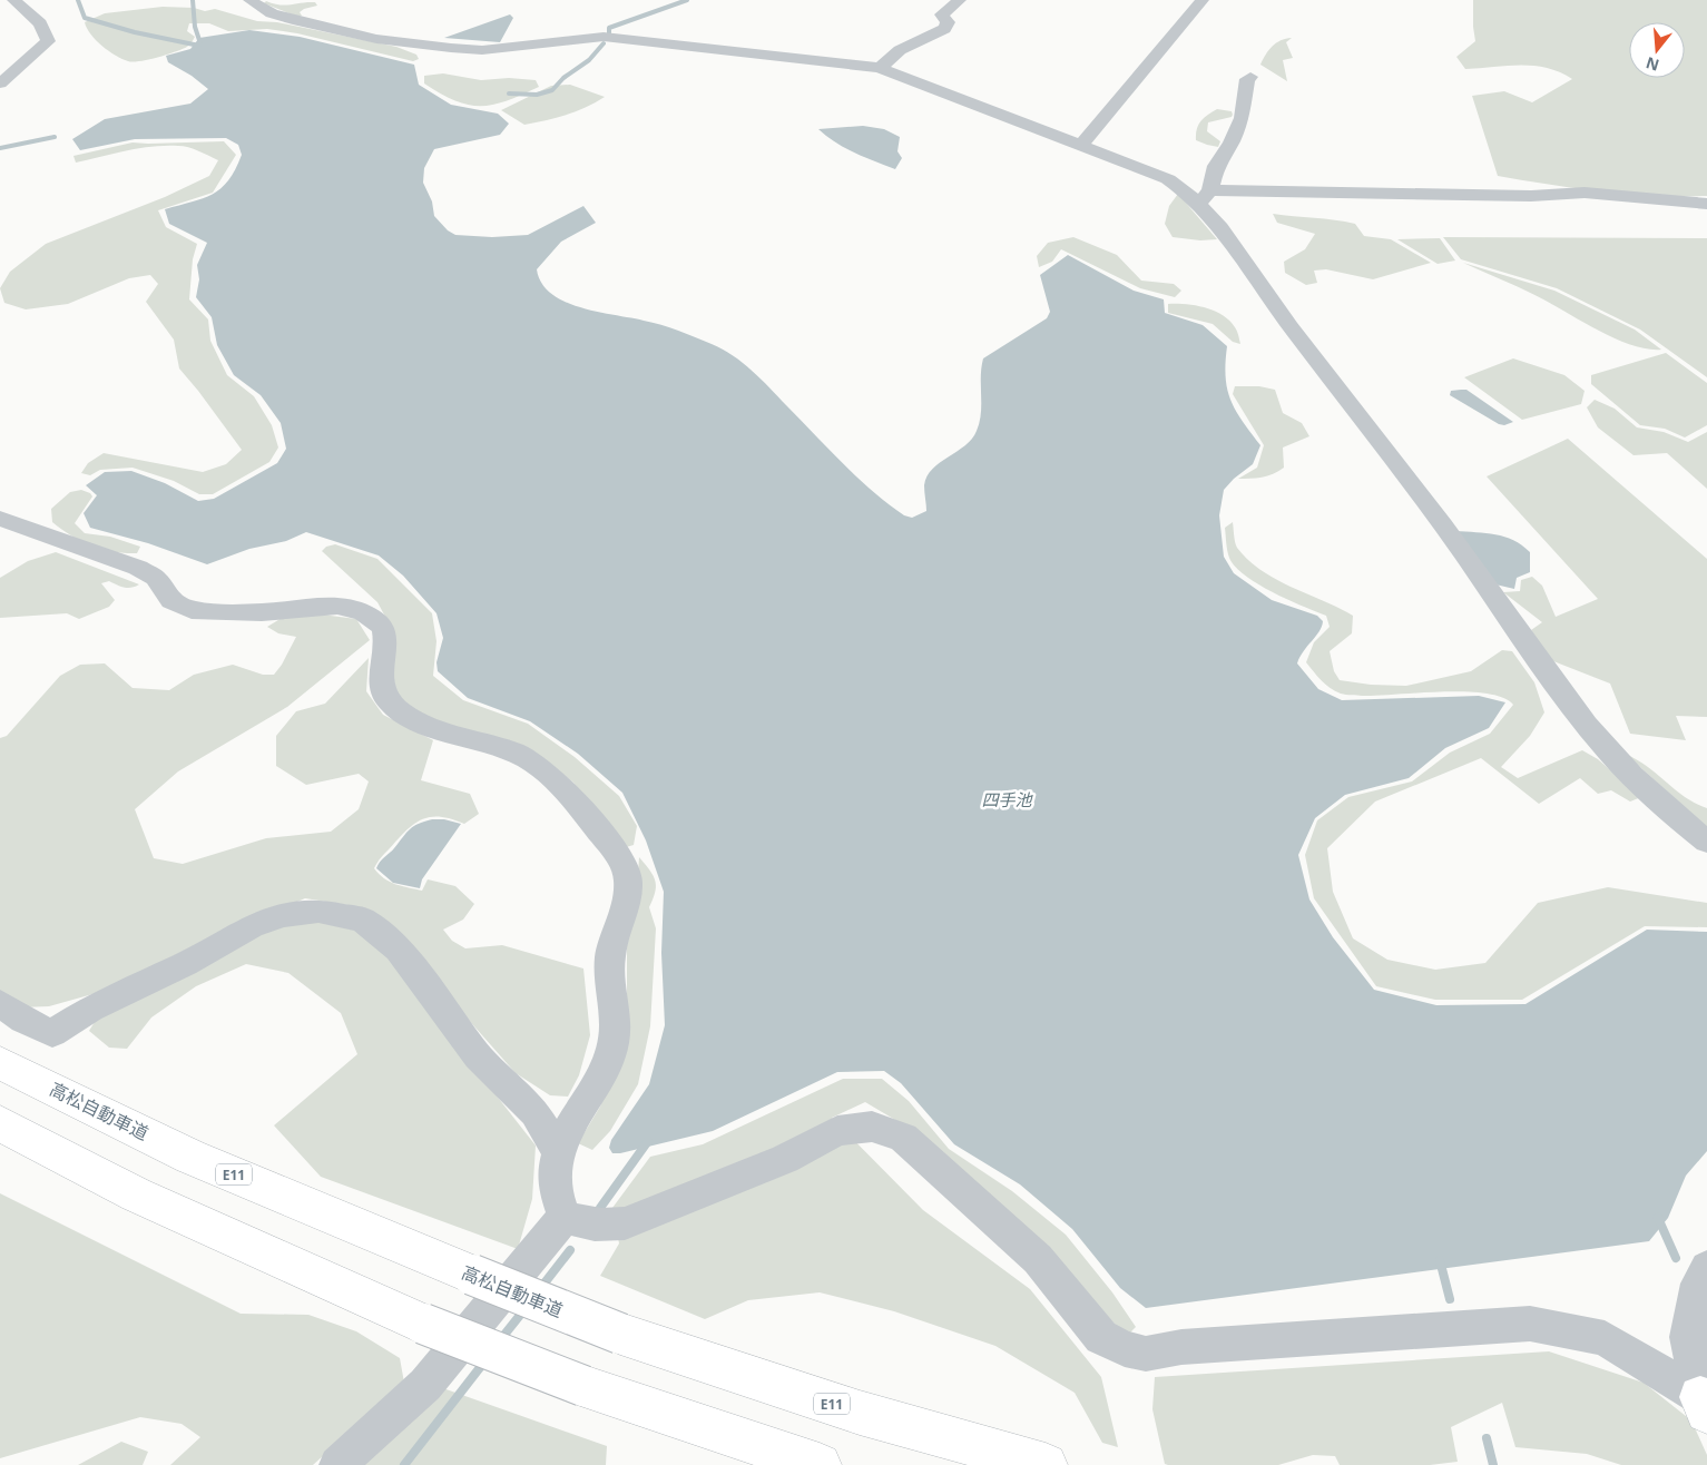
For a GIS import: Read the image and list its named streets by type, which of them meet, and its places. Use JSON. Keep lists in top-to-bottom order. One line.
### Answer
{"streets":{"highway":["高松自動車道","E11"]},"water":["四手池"],"north":"bottom"}
